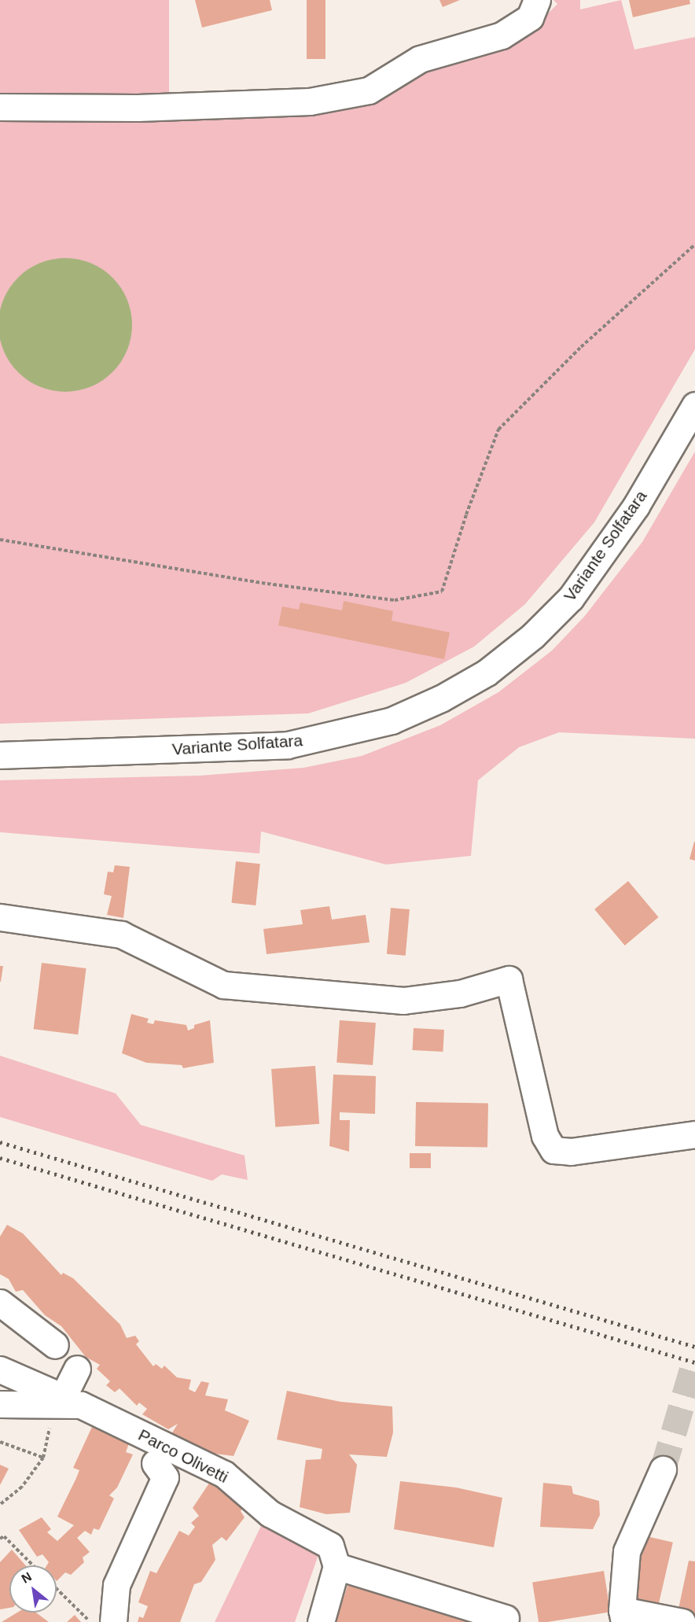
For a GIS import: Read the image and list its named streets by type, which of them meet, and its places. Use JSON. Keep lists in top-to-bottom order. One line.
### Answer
{"streets":{"street":["Variante Solfatara","Parco Olivetti"]},"north":"top left"}
